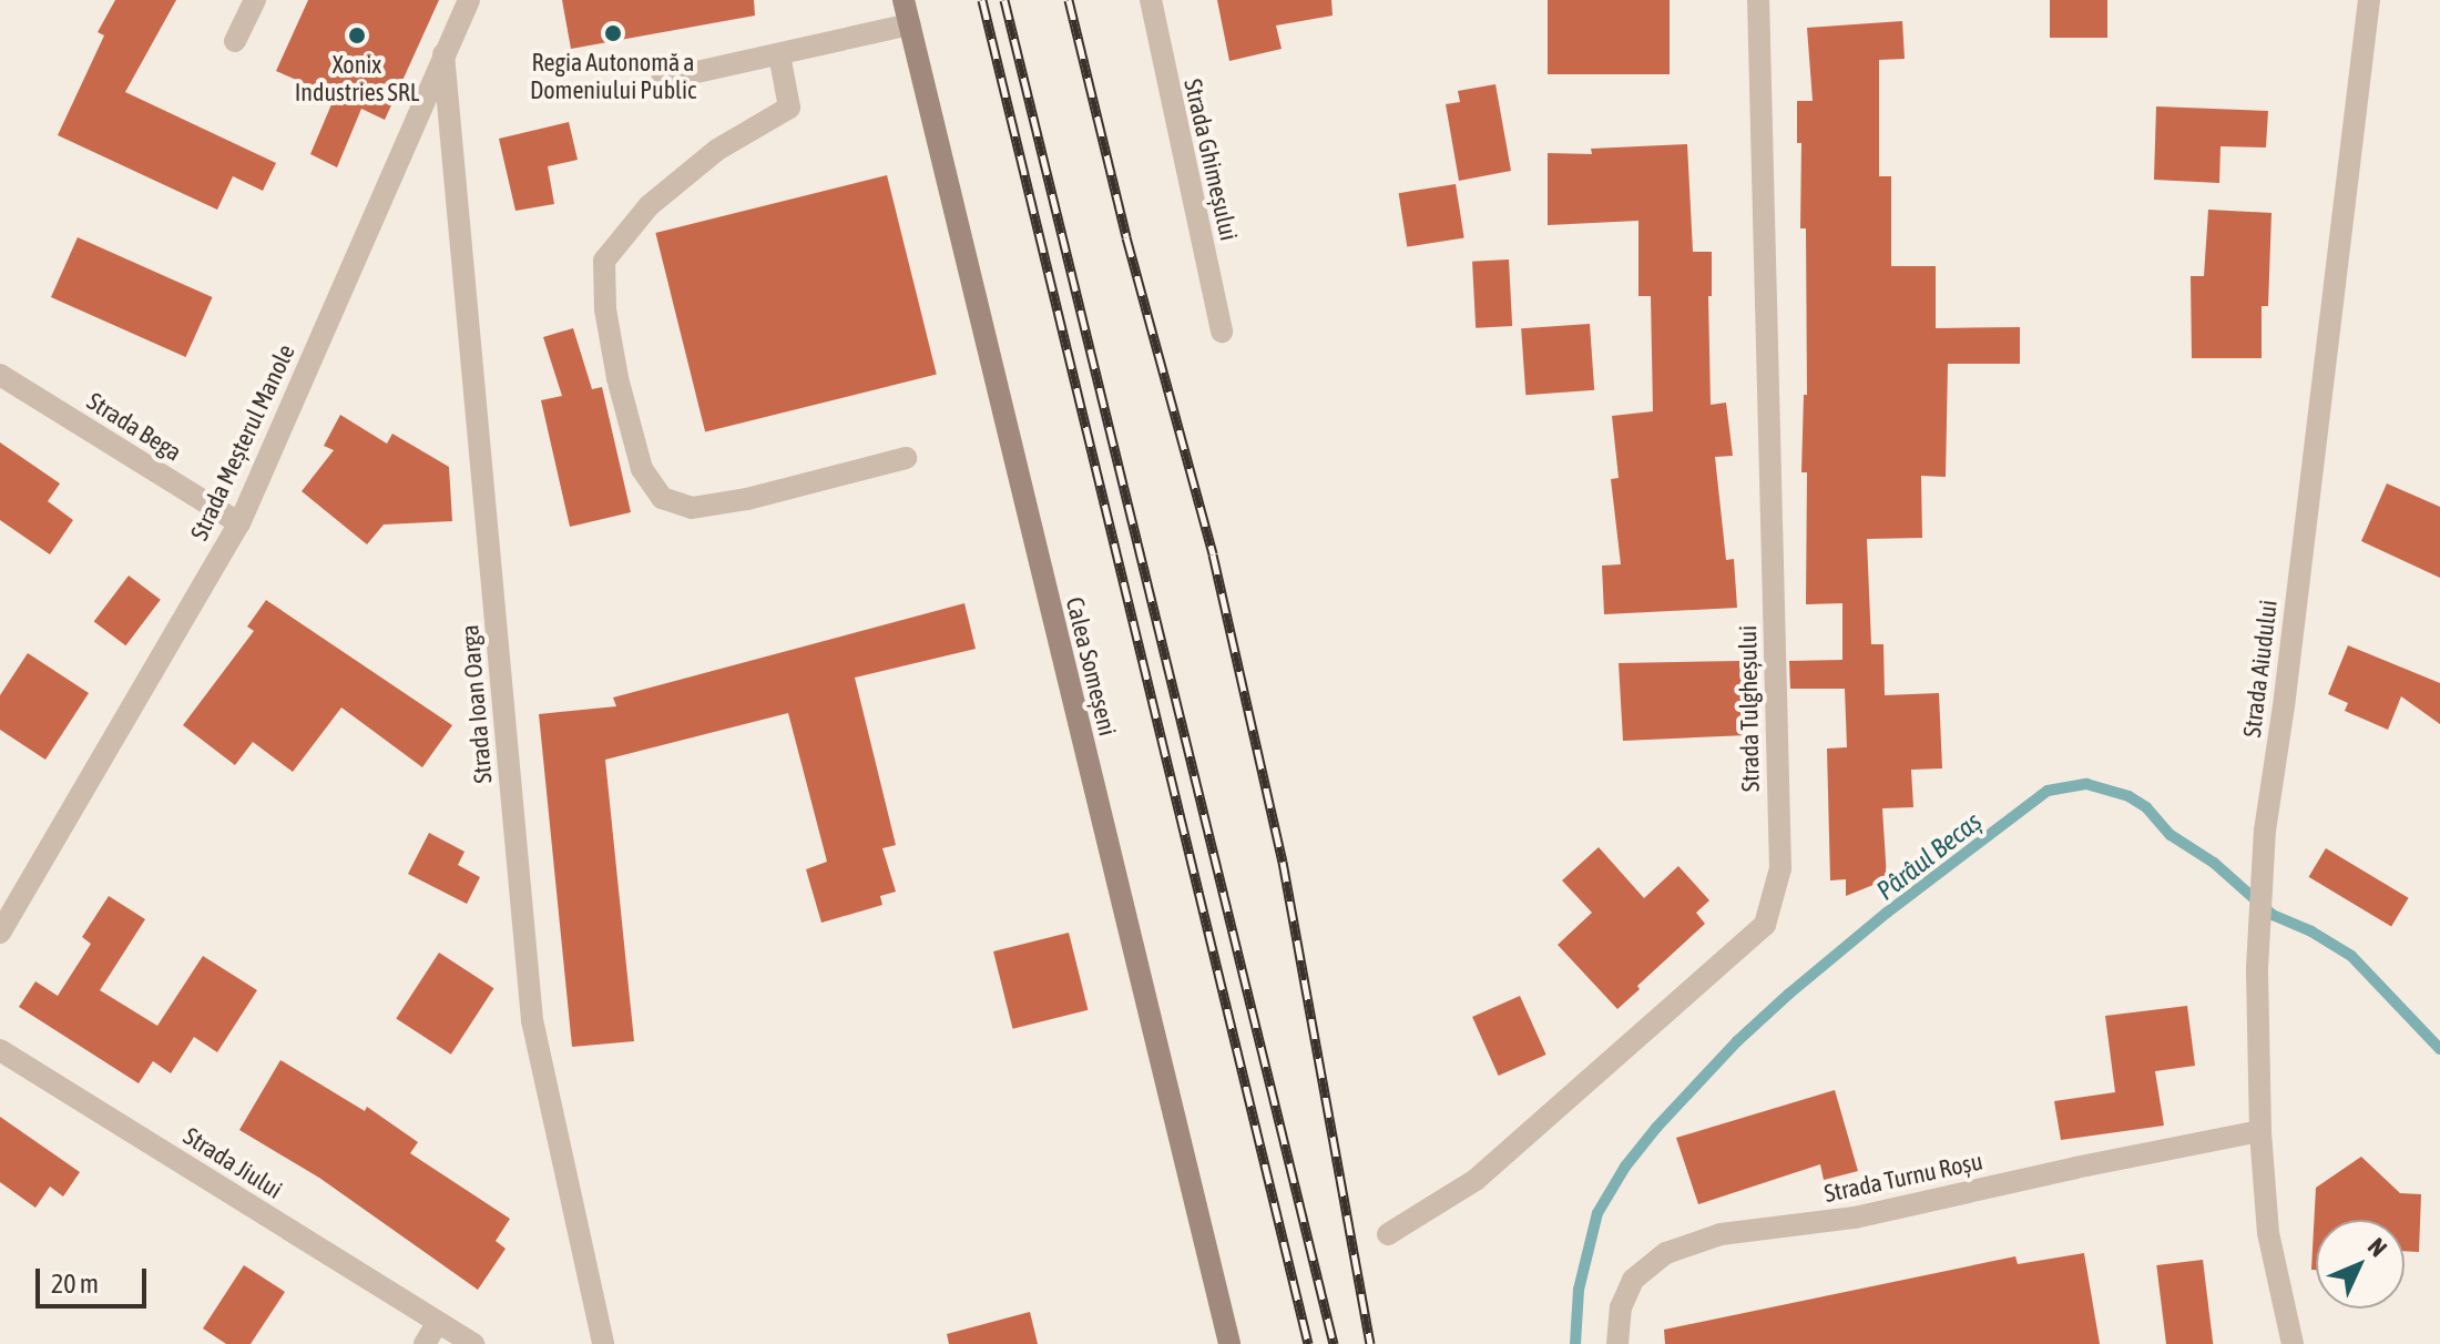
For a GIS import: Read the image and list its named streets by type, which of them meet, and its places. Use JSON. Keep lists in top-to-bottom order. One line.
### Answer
{"streets":{"main road":["Calea Someșeni"],"street":["Strada Ghimeșului","Strada Bega","Strada Meșterul Manole","Strada Aiudului","Strada Ioan Oarga","Strada Tulgheșului","Strada Jiului","Strada Turnu Roșu"]},"crossings":[["Strada Bega","Strada Meșterul Manole"],["Strada Meșterul Manole","Strada Ioan Oarga"],["Strada Aiudului","Strada Turnu Roșu"]],"water":["Pârâul Becaș"],"places":["Regia Autonomă a Domeniului Public","Xonix Industries SRL"],"scale_bar":"20 m","north":"top right"}
